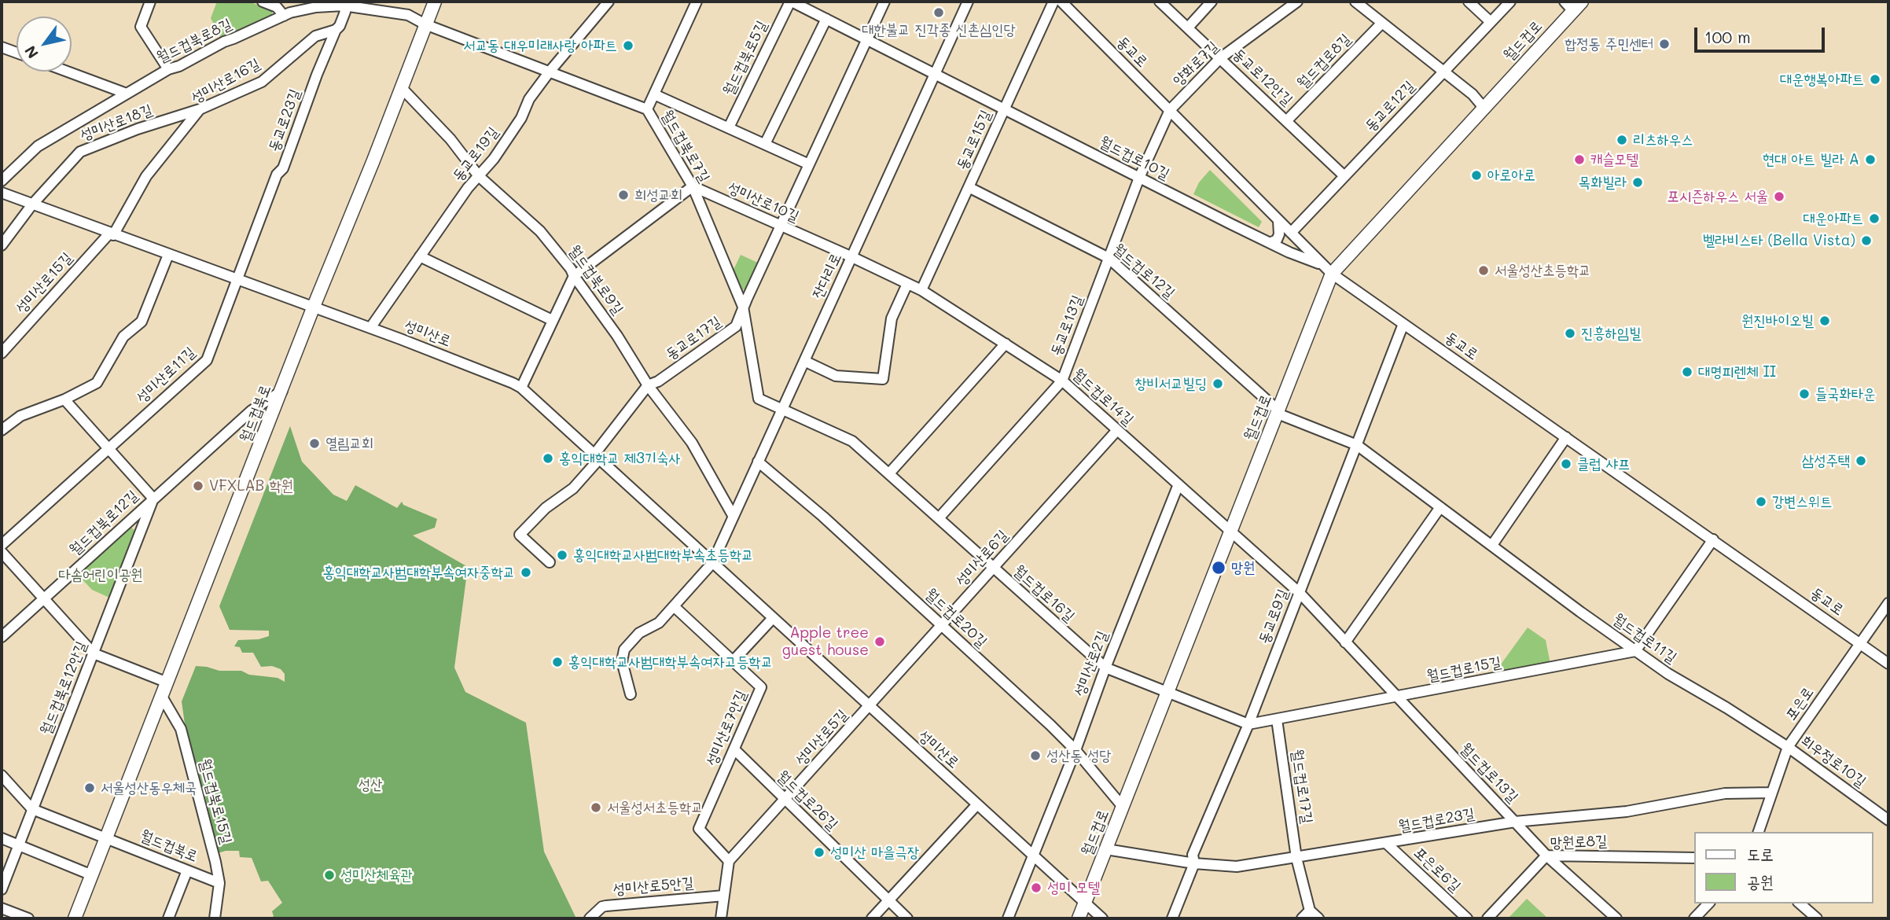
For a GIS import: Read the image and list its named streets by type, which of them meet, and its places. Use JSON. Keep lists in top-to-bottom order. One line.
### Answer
{"streets":{"main road":["월드컵로","월드컵북로"],"street":["월드컵북로8길","동교로","월드컵북로5길","월드컵로8길","양화로7길","동교로12안길","성미산로16길","동교로12길","동교로23길","성미산로18길","동교로15길","월드컵북로7길","동교로19길","월드컵로10길","성미산로10길","월드컵로12길","잔다리로","월드컵북로9길","성미산로15길","동교로13길","성미산로","동교로17길","성미산로11길","월드컵로14길","월드컵북로12길","성미산로6길","월드컵로16길","동교로9길","월드컵로20길","월드컵로11길","성미산로2길","월드컵로15길","월드컵북로12안길","포은로","성미산로7안길","성미산로5길","희우정로10길","월드컵로13길","월드컵로17길","월드컵로26길","월드컵북로15길","월드컵로23길","망원로8길","포은로6길","성미산로5안길"]},"crossings":[["월드컵북로8길","동교로23길"],["월드컵북로8길","월드컵북로7길"],["월드컵북로8길","월드컵북로"],["월드컵로","동교로"],["월드컵로","월드컵로10길"],["월드컵로","월드컵로12길"],["월드컵로","성미산로"],["월드컵로","월드컵로14길"],["월드컵로","월드컵로16길"],["월드컵로","월드컵로20길"],["월드컵로","월드컵로11길"],["월드컵로","월드컵로13길"],["월드컵로","월드컵로23길"],["동교로","양화로7길"],["동교로","동교로12길"],["동교로","월드컵로10길"],["동교로","동교로13길"],["동교로","동교로9길"],["동교로","포은로"],["월드컵북로5길","월드컵로10길"],["월드컵북로5길","잔다리로"],["월드컵북로5길","동교로17길"],["월드컵로8길","동교로12안길"],["양화로7길","동교로12안길"],["양화로7길","동교로13길"],["동교로12안길","동교로12길"],["성미산로16길","동교로23길"],["성미산로16길","성미산로18길"],["성미산로16길","성미산로15길"],["성미산로16길","성미산로"],["동교로23길","성미산로"],["동교로23길","성미산로11길"],["성미산로18길","성미산로"],["동교로15길","월드컵로10길"],["동교로15길","월드컵로12길"],["동교로15길","월드컵로14길"],["월드컵북로7길","동교로19길"],["월드컵북로7길","성미산로10길"],["월드컵북로7길","잔다리로"],["월드컵북로7길","동교로17길"],["월드컵북로7길","월드컵북로"],["월드컵북로7길","월드컵로16길"],["동교로19길","월드컵북로9길"],["동교로19길","성미산로"],["월드컵로10길","잔다리로"],["월드컵로10길","동교로13길"],["성미산로10길","잔다리로"],["성미산로10길","동교로17길"],["성미산로10길","월드컵로14길"],["월드컵로12길","동교로13길"],["월드컵로12길","월드컵로11길"],["잔다리로","월드컵북로9길"],["잔다리로","성미산로"],["잔다리로","월드컵로14길"],["잔다리로","월드컵로16길"],["잔다리로","월드컵로20길"],["잔다리로","성미산로7안길"],["월드컵북로9길","동교로17길"],["월드컵북로9길","월드컵북로"],["성미산로15길","성미산로"],["동교로13길","월드컵로14길"],["동교로13길","월드컵로16길"],["성미산로","동교로17길"],["성미산로","성미산로11길"],["성미산로","월드컵북로"],["성미산로","성미산로6길"],["성미산로","성미산로2길"],["성미산로","성미산로5길"],["성미산로11길","월드컵북로12길"],["월드컵로14길","성미산로6길"],["월드컵로14길","성미산로2길"],["월드컵로14길","월드컵로13길"],["월드컵북로","월드컵북로12길"],["월드컵북로","월드컵북로15길"],["월드컵북로12길","월드컵북로12안길"],["성미산로6길","월드컵로16길"],["성미산로6길","월드컵로20길"],["성미산로6길","성미산로5길"],["월드컵로16길","성미산로2길"],["동교로9길","월드컵로11길"],["동교로9길","월드컵로15길"],["동교로9길","월드컵로13길"],["동교로9길","월드컵로23길"],["월드컵로20길","성미산로2길"],["월드컵로11길","월드컵로15길"],["월드컵로11길","포은로"],["월드컵로11길","희우정로10길"],["월드컵로15길","월드컵로13길"],["월드컵로15길","월드컵로17길"],["포은로","희우정로10길"],["포은로","월드컵로23길"],["성미산로7안길","성미산로5길"],["성미산로7안길","월드컵로26길"],["성미산로5길","월드컵로26길"],["월드컵로13길","월드컵로23길"],["월드컵로13길","망원로8길"],["월드컵로17길","월드컵로23길"],["월드컵로23길","포은로6길"]],"parks":["다솜어린이공원","성산"],"places":["대한불교 진각종 신촌심인당","합정동 주민센터","서교동 대우미래사랑 아파트","대운행복아파트","리츠하우스","캐슬모텔","현대 아트 빌라 A","아로아로","목화빌라","희성교회","포시즌하우스 서울","대운아파트","벨라비스타 (Bella Vista)","서울성산초등학교","원진바이오빌","진흥하임빌","대명피렌체 II","창비서교빌딩","들국화타운","열림교회","홍익대학교 제3기숙사","삼성주택","클럽 샤프","VFXLAB 학원","강변스위트","홍익대학교사범대학부속초등학교","망원","홍익대학교사범대학부속여자중학교","Apple tree guest house","홍익대학교사범대학부속여자고등학교","성산동 성당","서울성산동우체국","서울성서초등학교","성미산 마을극장","성미산체육관","성미 모텔"],"legend":["도로","공원"],"scale_bar":"100 m","north":"bottom left"}
